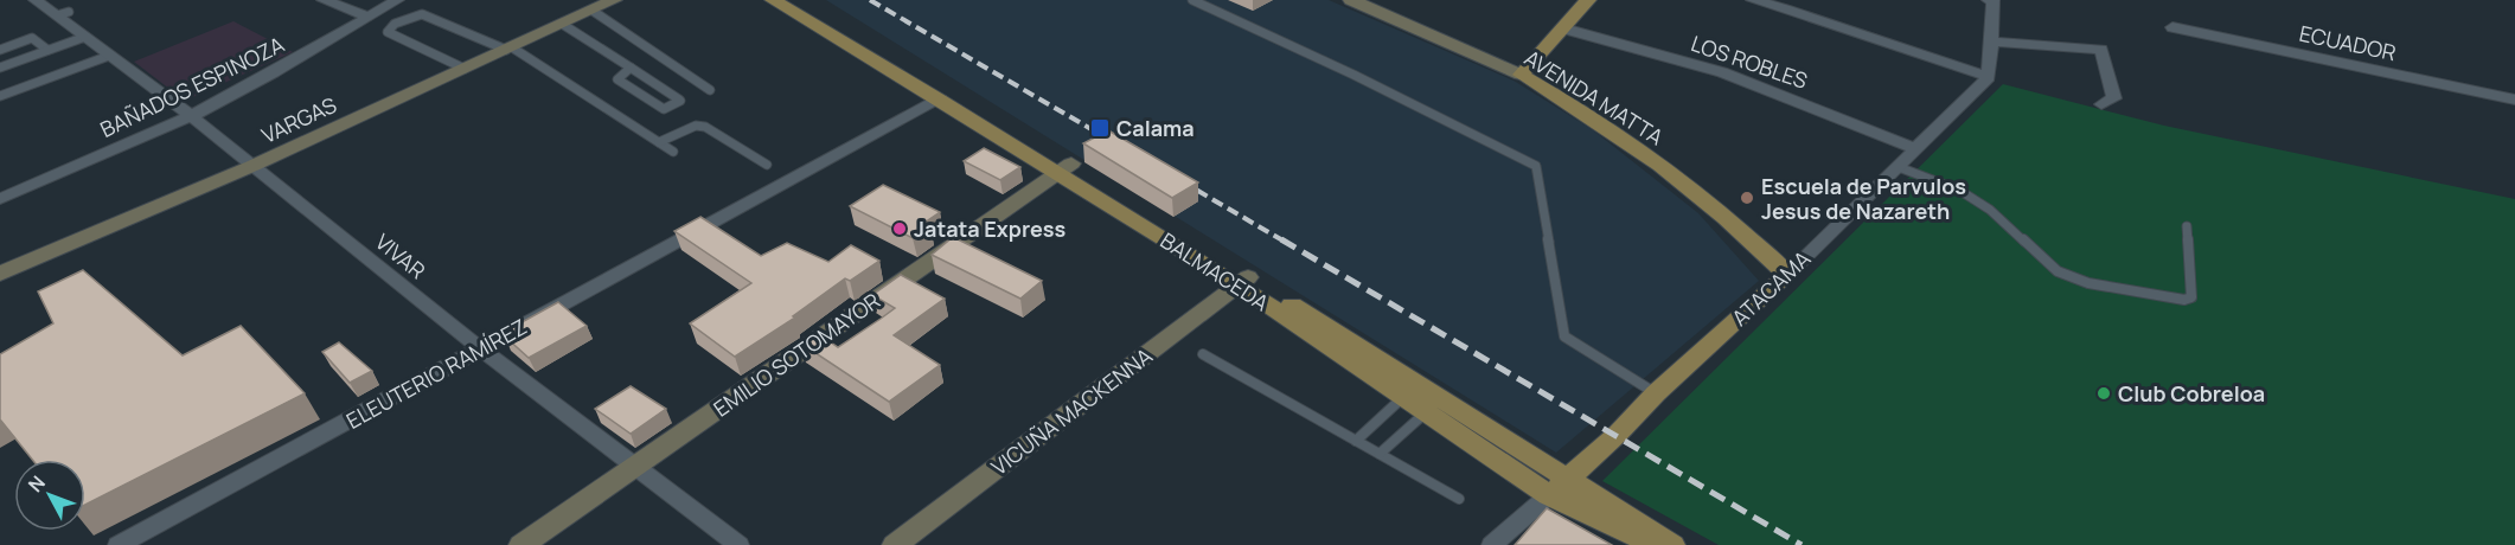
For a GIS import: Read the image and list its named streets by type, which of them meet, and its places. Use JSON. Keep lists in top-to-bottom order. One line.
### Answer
{"streets":{"main road":["AVENIDA MATTA","BALMACEDA","ATACAMA"],"street":["ECUADOR","LOS ROBLES","BAÑADOS ESPINOZA","VARGAS","VIVAR","EMILIO SOTOMAYOR","ELEUTERIO RAMÍREZ","VICUÑA MACKENNA"]},"crossings":[["LOS ROBLES","ATACAMA"],["BAÑADOS ESPINOZA","VIVAR"],["AVENIDA MATTA","ATACAMA"],["VARGAS","VIVAR"],["VIVAR","EMILIO SOTOMAYOR"],["VIVAR","ELEUTERIO RAMÍREZ"],["BALMACEDA","ATACAMA"],["BALMACEDA","EMILIO SOTOMAYOR"],["BALMACEDA","ELEUTERIO RAMÍREZ"],["BALMACEDA","VICUÑA MACKENNA"]],"places":{"transit":["Calama"],"other":["Escuela de Parvulos Jesus de Nazareth","Jatata Express","Club Cobreloa"]},"north":"top left"}
